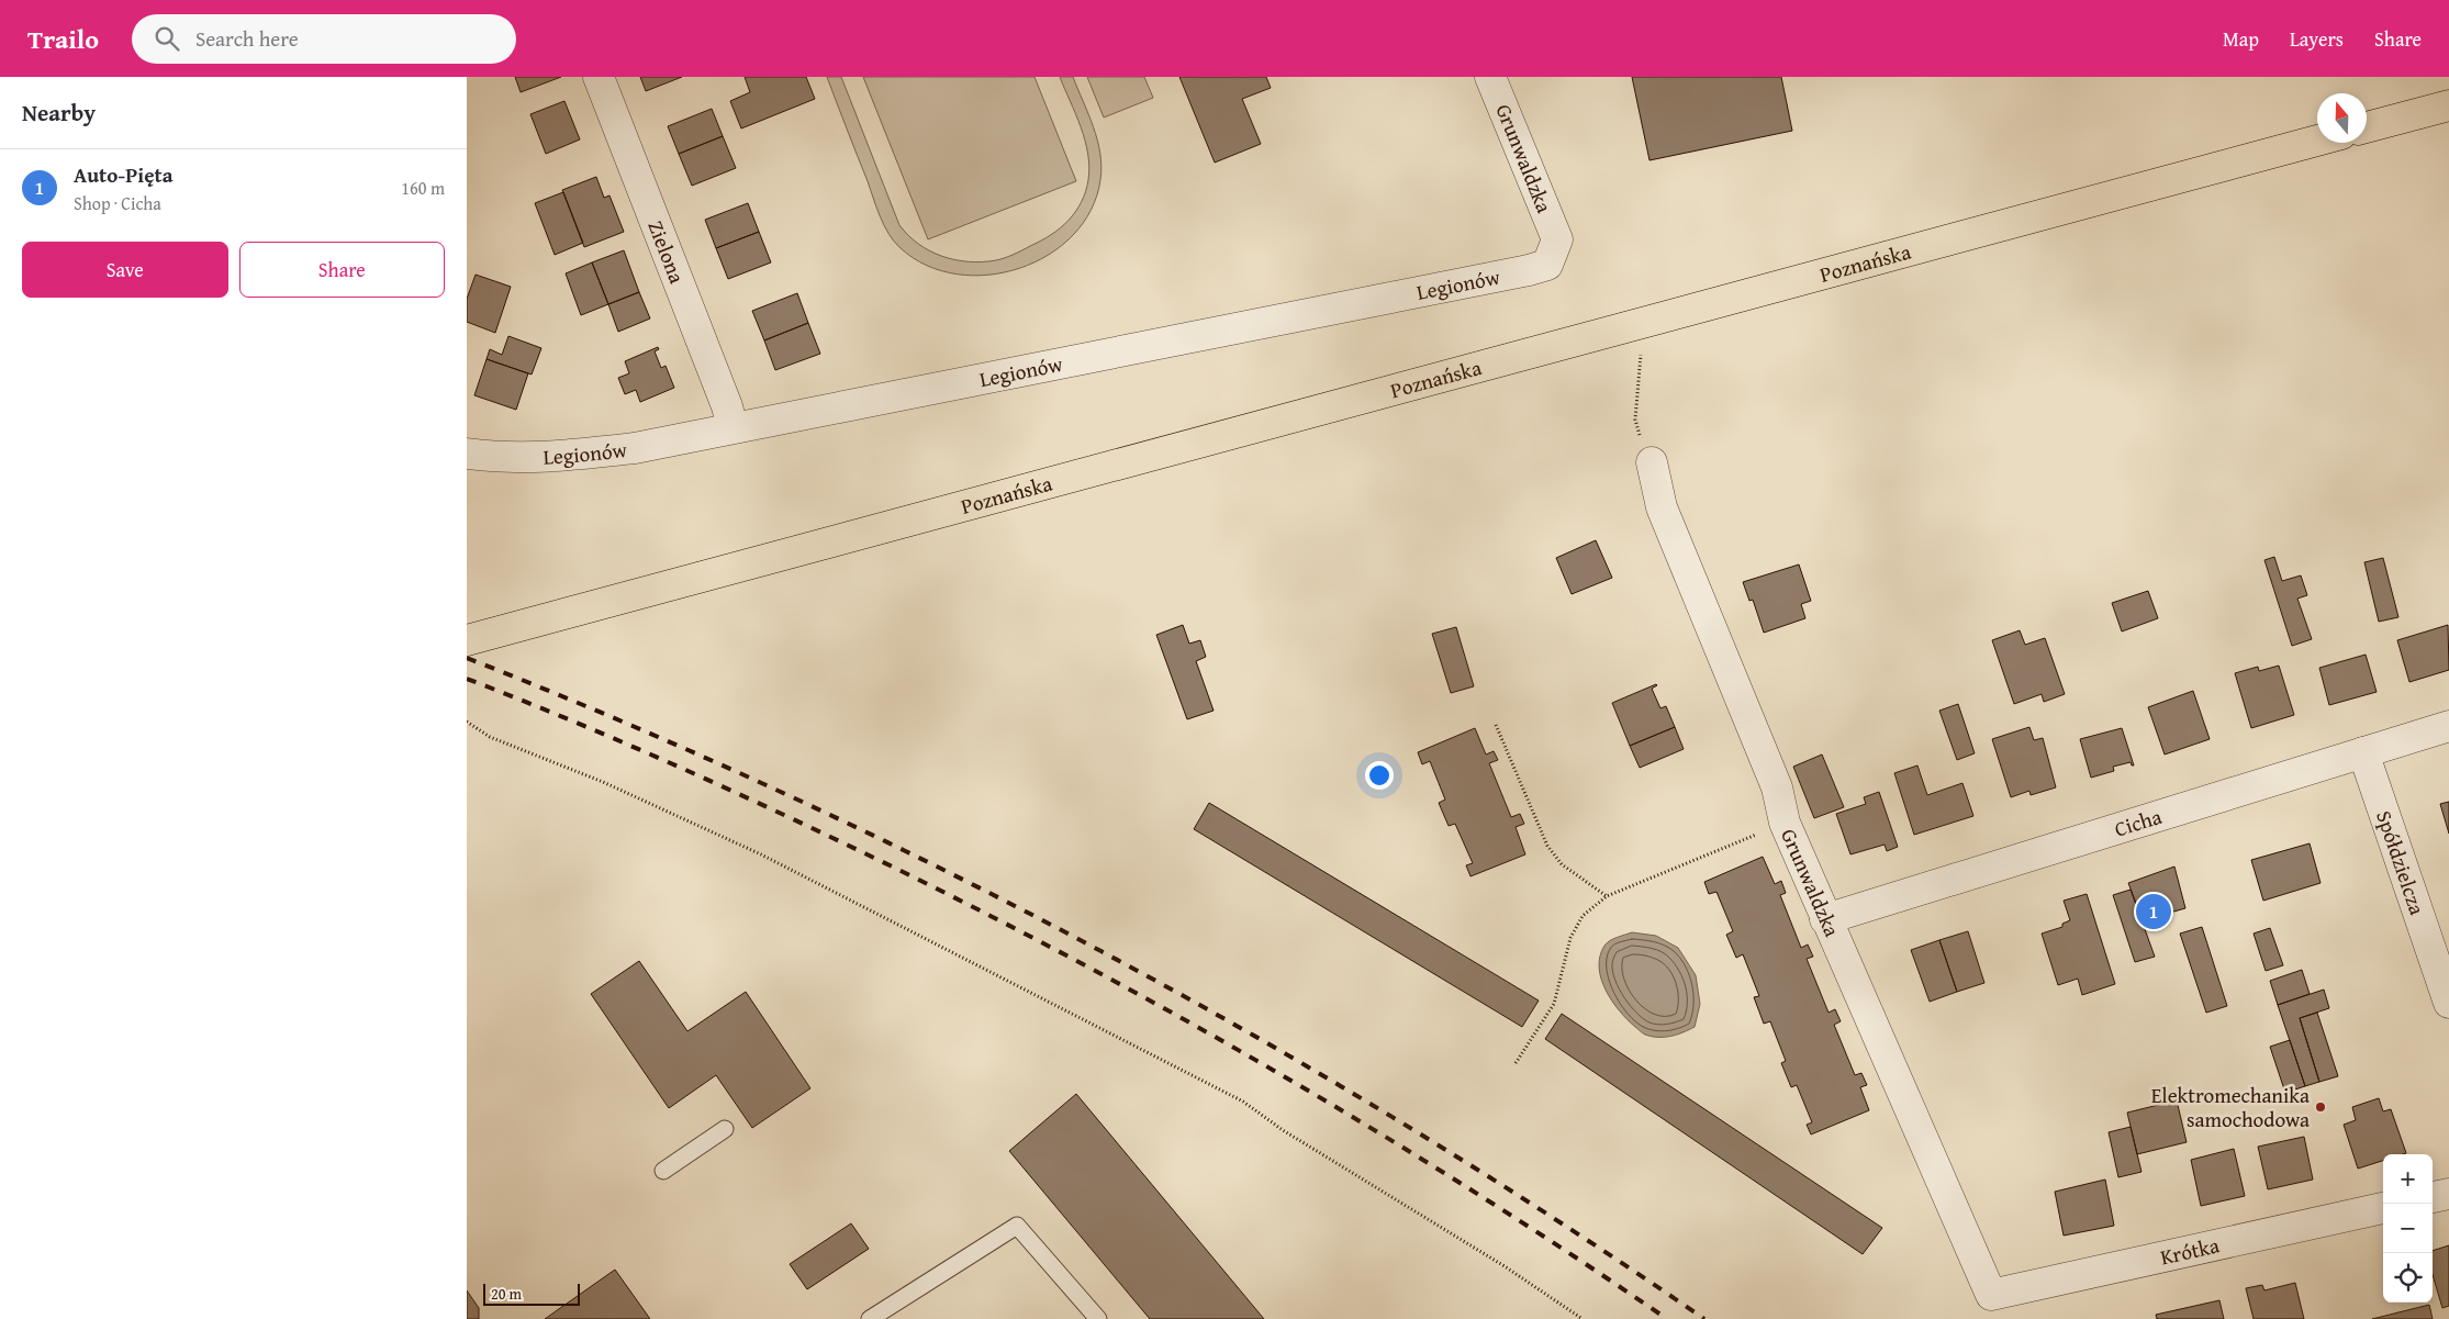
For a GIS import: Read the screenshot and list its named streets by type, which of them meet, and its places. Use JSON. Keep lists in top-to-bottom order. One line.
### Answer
{"streets":{"main road":["Poznańska"],"street":["Grunwaldzka","Zielona","Legionów","Cicha","Spółdzielcza","Krótka"]},"crossings":[["Grunwaldzka","Legionów"],["Grunwaldzka","Cicha"],["Grunwaldzka","Krótka"],["Zielona","Legionów"],["Cicha","Spółdzielcza"]],"places":["Elektromechanika samochodowa"],"scale_bar":"20 m","north":"top","page":{"header":"Trailo","search":"Search here","nav":["Map","Layers","Share"],"heading":"Nearby","list":[{"mark":"1","name":"Auto-Pięta","note":"Shop · Cicha","value":"160 m"}],"buttons":["Save","Share"],"pins":"1","map_buttons":["+","−"],"scale":"20 m"}}
